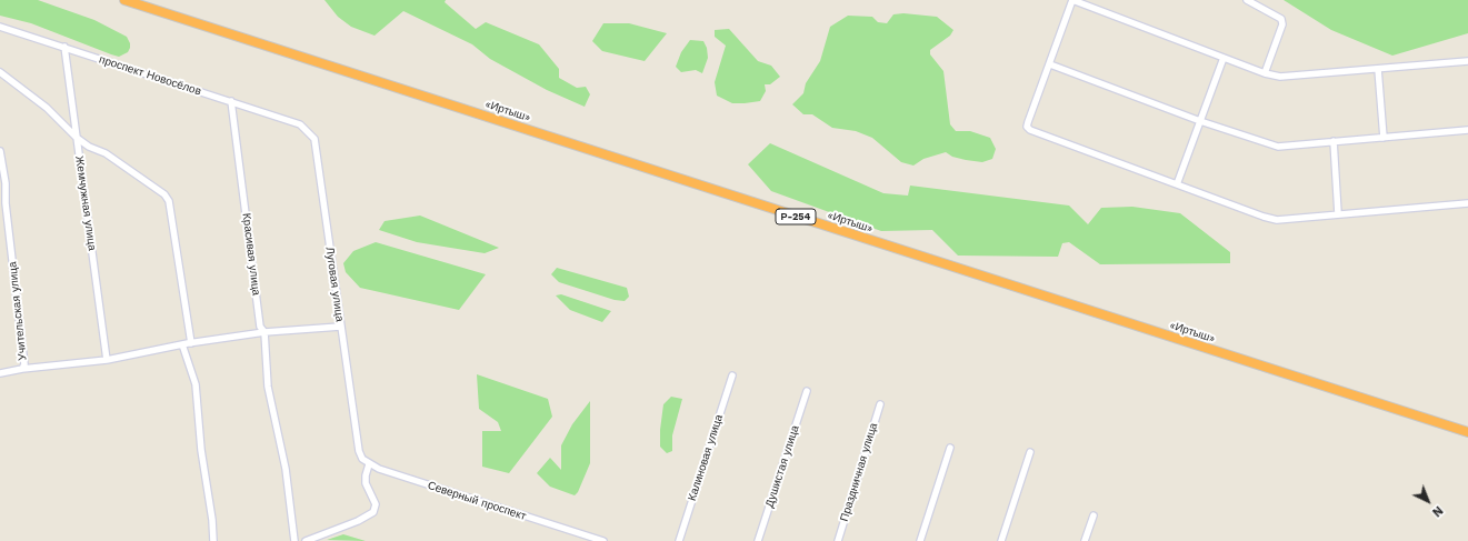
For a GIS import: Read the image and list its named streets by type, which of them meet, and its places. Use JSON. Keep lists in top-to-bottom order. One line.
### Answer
{"streets":{"highway":["«Иртыш»","Р-254"],"street":["проспект Новосёлов","Жемчужная улица","Красивая улица","Луговая улица","Учительская улица","Калиновая улица","Душистая улица","Праздничная улица","Северный проспект"]},"crossings":[["проспект Новосёлов","Жемчужная улица"],["проспект Новосёлов","Красивая улица"],["проспект Новосёлов","Луговая улица"],["Луговая улица","Северный проспект"]],"north":"bottom right"}
